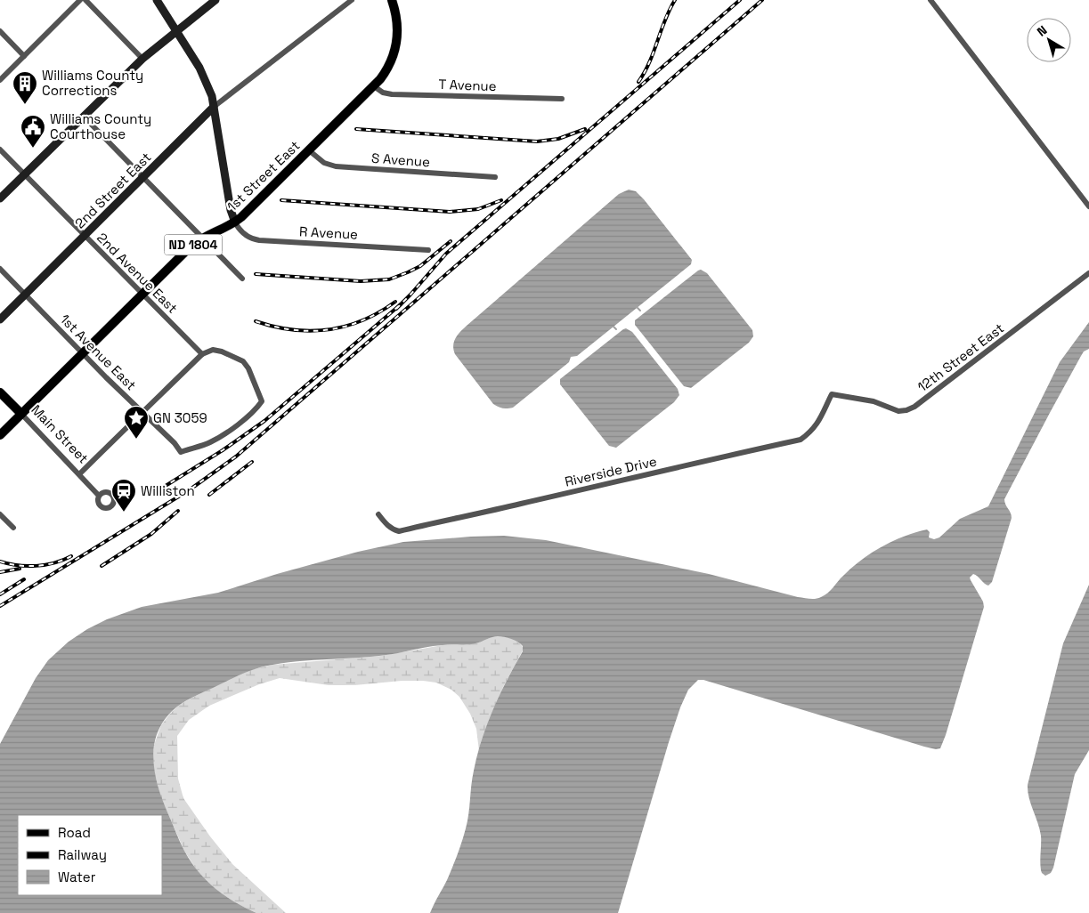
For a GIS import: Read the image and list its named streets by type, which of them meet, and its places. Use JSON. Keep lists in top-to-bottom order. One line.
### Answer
{"streets":{"main road":["1st Street East","ND 1804","Main Street"],"street":["T Avenue","S Avenue","2nd Street East","R Avenue","2nd Avenue East","1st Avenue East","12th Street East","Riverside Drive"]},"crossings":[["T Avenue","1st Street East"],["S Avenue","1st Street East"],["1st Street East","R Avenue"],["1st Street East","2nd Avenue East"],["1st Street East","1st Avenue East"],["1st Street East","Main Street"],["2nd Street East","2nd Avenue East"],["2nd Street East","1st Avenue East"],["2nd Avenue East","1st Avenue East"],["12th Street East","Riverside Drive"]],"places":{"building":["Williams County Corrections"],"public building":["Williams County Courthouse"],"place":["GN 3059"],"station":["Williston"]},"legend":["Road","Railway","Water"],"north":"top left"}
